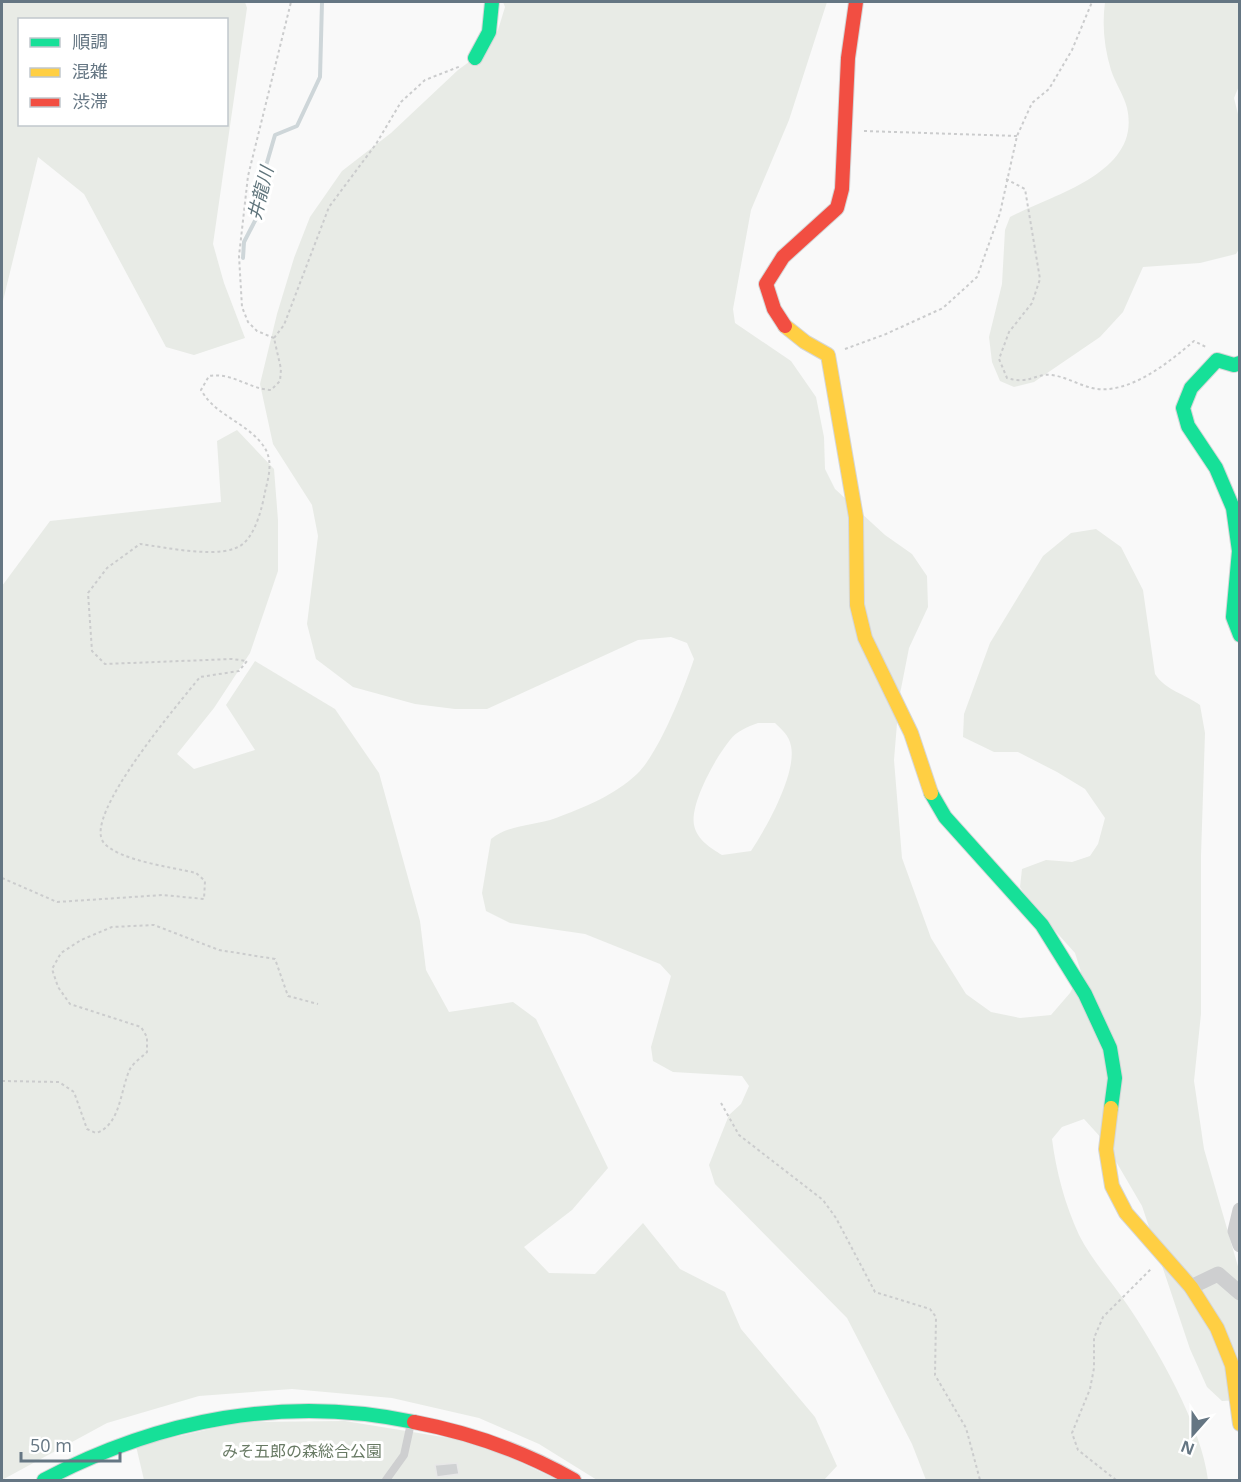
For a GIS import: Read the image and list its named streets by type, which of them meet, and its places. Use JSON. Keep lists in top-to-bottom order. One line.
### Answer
{"water":["井龍川"],"parks":["みそ五郎の森総合公園"],"legend":["順調","混雑","渋滞"],"scale_bar":"50 m","north":"bottom"}
